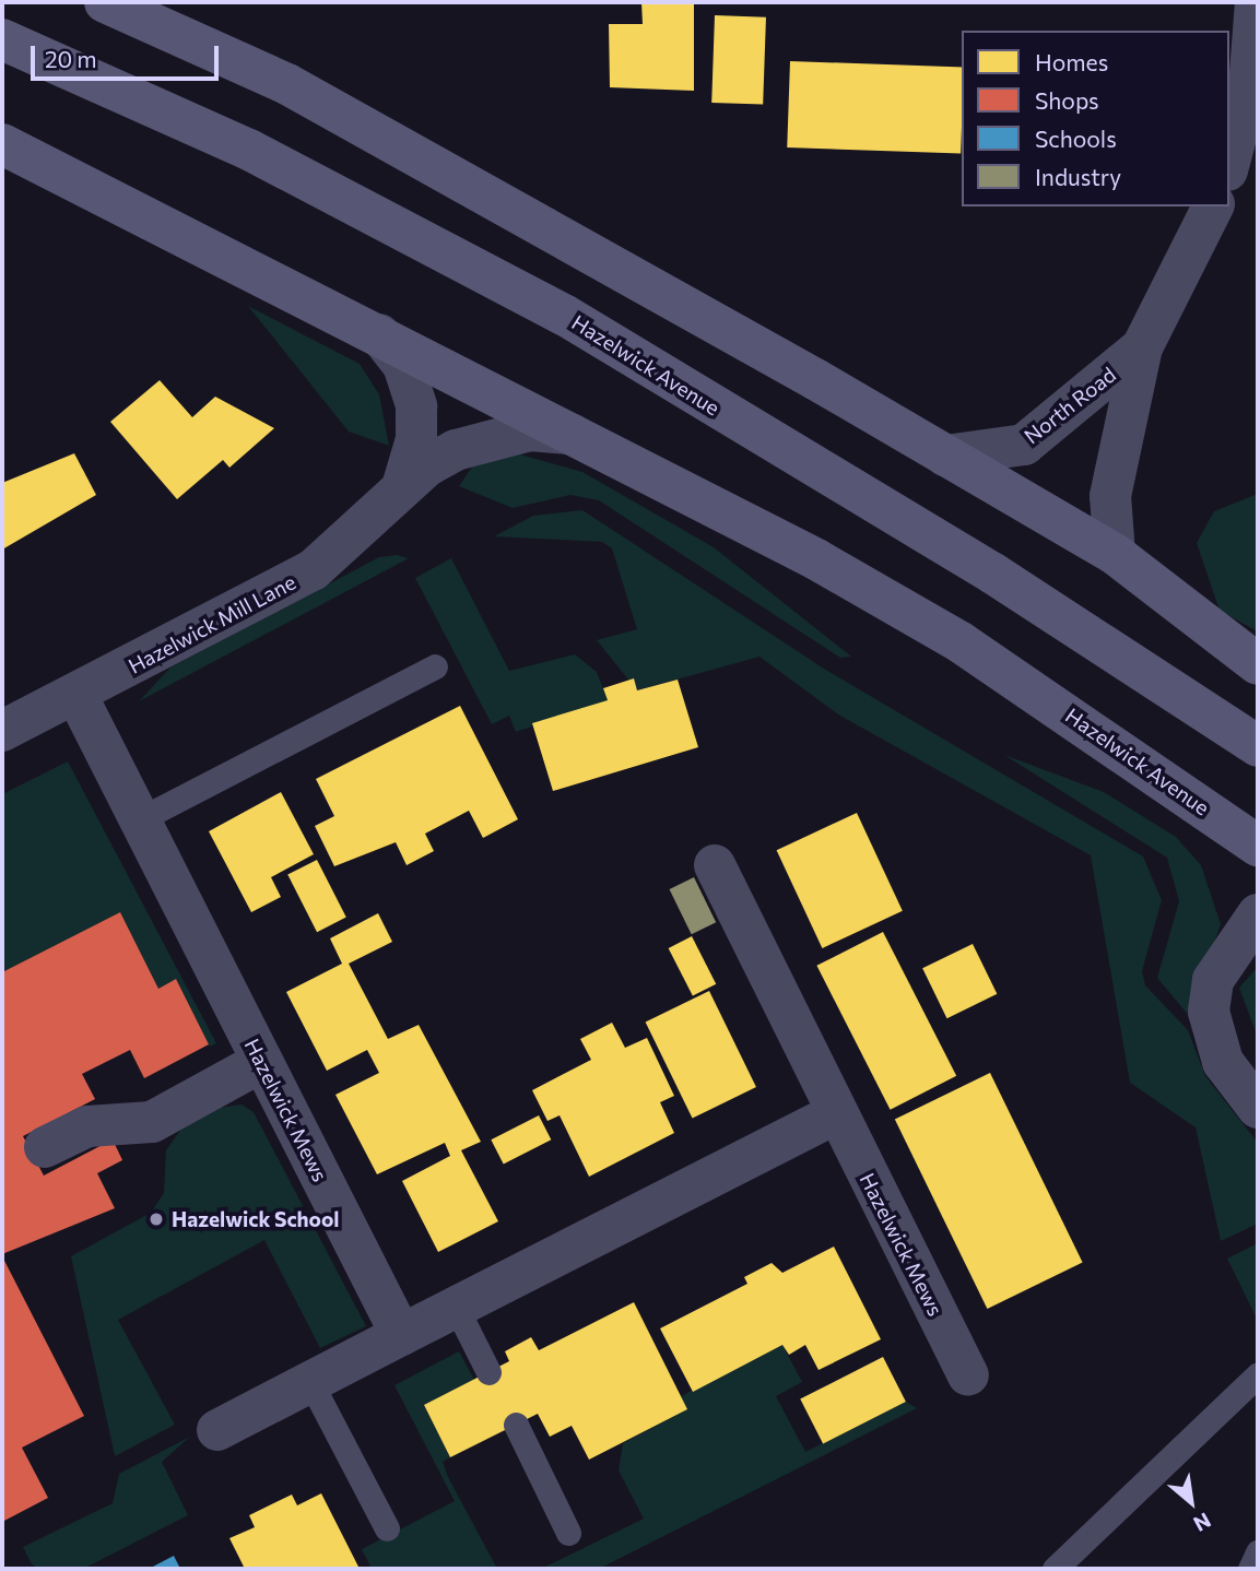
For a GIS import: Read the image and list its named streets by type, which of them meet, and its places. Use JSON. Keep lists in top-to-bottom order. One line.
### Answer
{"streets":{"street":["Hazelwick Avenue","North Road","Hazelwick Mill Lane","Hazelwick Mews"]},"crossings":[["Hazelwick Avenue","Hazelwick Mill Lane"],["Hazelwick Mill Lane","Hazelwick Mews"]],"places":["Hazelwick School"],"legend":["Homes","Shops","Schools","Industry"],"scale_bar":"20 m","north":"bottom right"}
